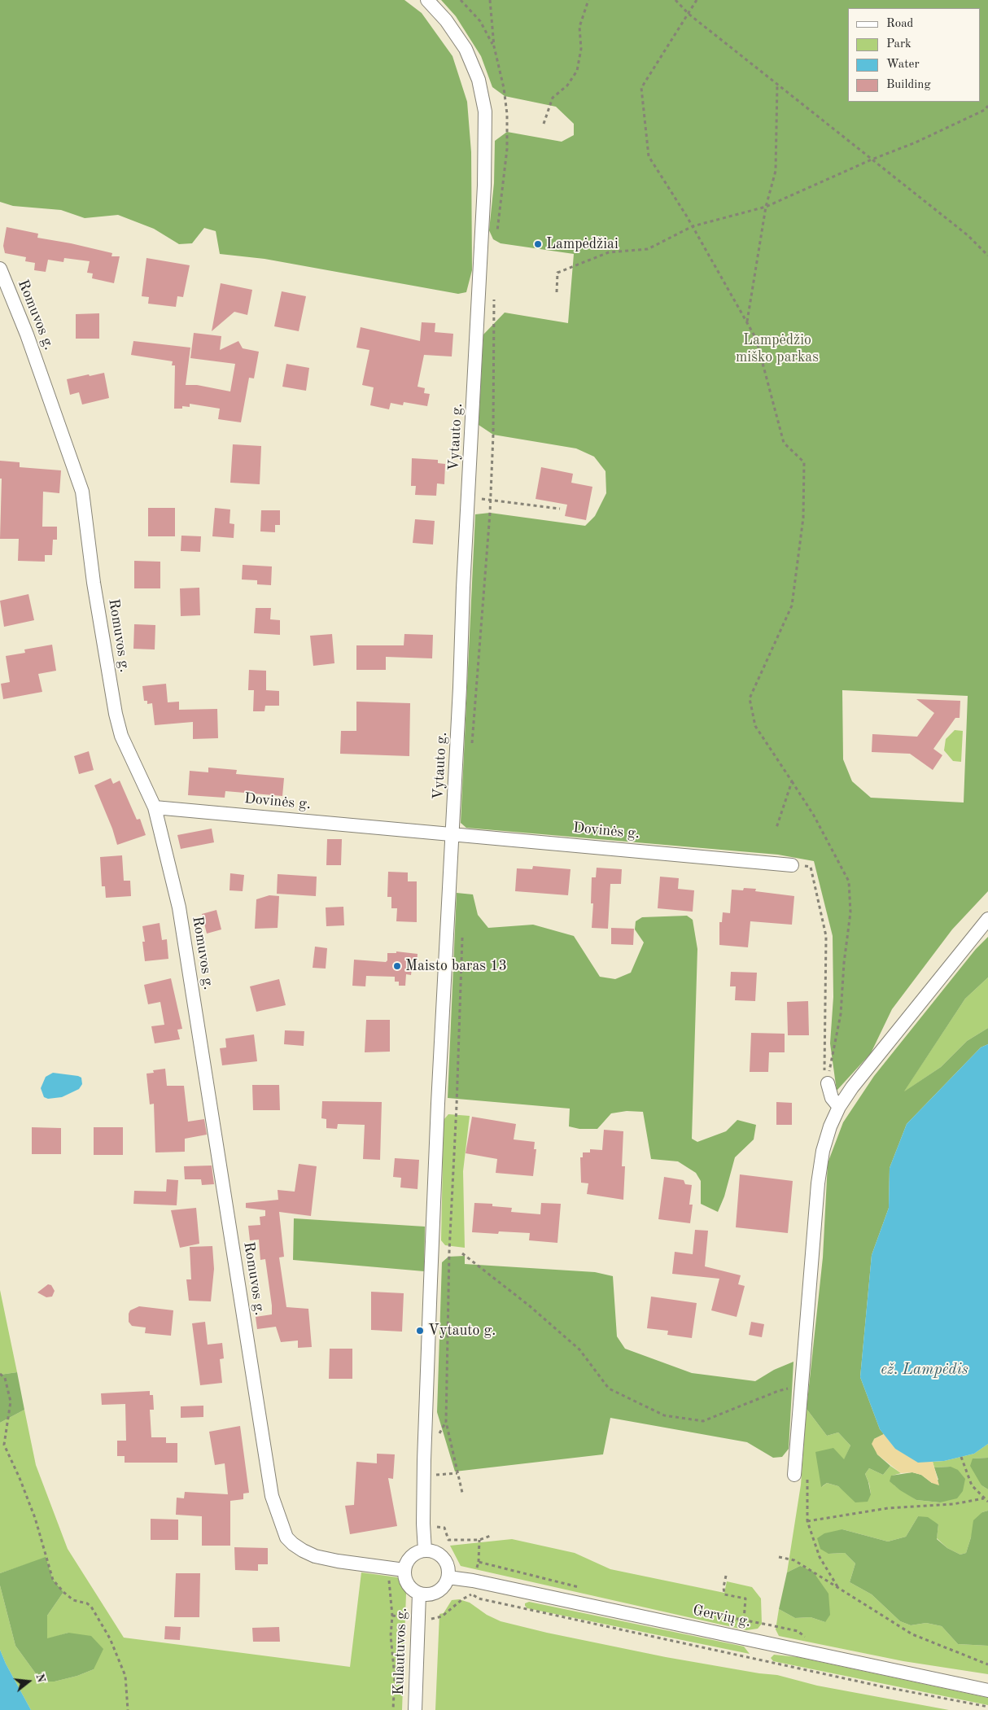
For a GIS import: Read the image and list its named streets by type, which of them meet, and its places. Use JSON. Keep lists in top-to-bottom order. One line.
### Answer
{"streets":{"street":["Romuvos g.","Vytauto g.","Dovinės g.","Gervių g.","Kulautuvos g."]},"crossings":[["Romuvos g.","Vytauto g."],["Romuvos g.","Dovinės g."],["Romuvos g.","Gervių g."],["Romuvos g.","Kulautuvos g."],["Vytauto g.","Dovinės g."],["Vytauto g.","Gervių g."],["Vytauto g.","Kulautuvos g."],["Gervių g.","Kulautuvos g."]],"water":["ež. Lampėdis"],"parks":["Lampėdžio miško parkas"],"places":["Lampėdžiai","Maisto baras 13","Vytauto g."],"legend":["Road","Park","Water","Building"],"north":"right"}
